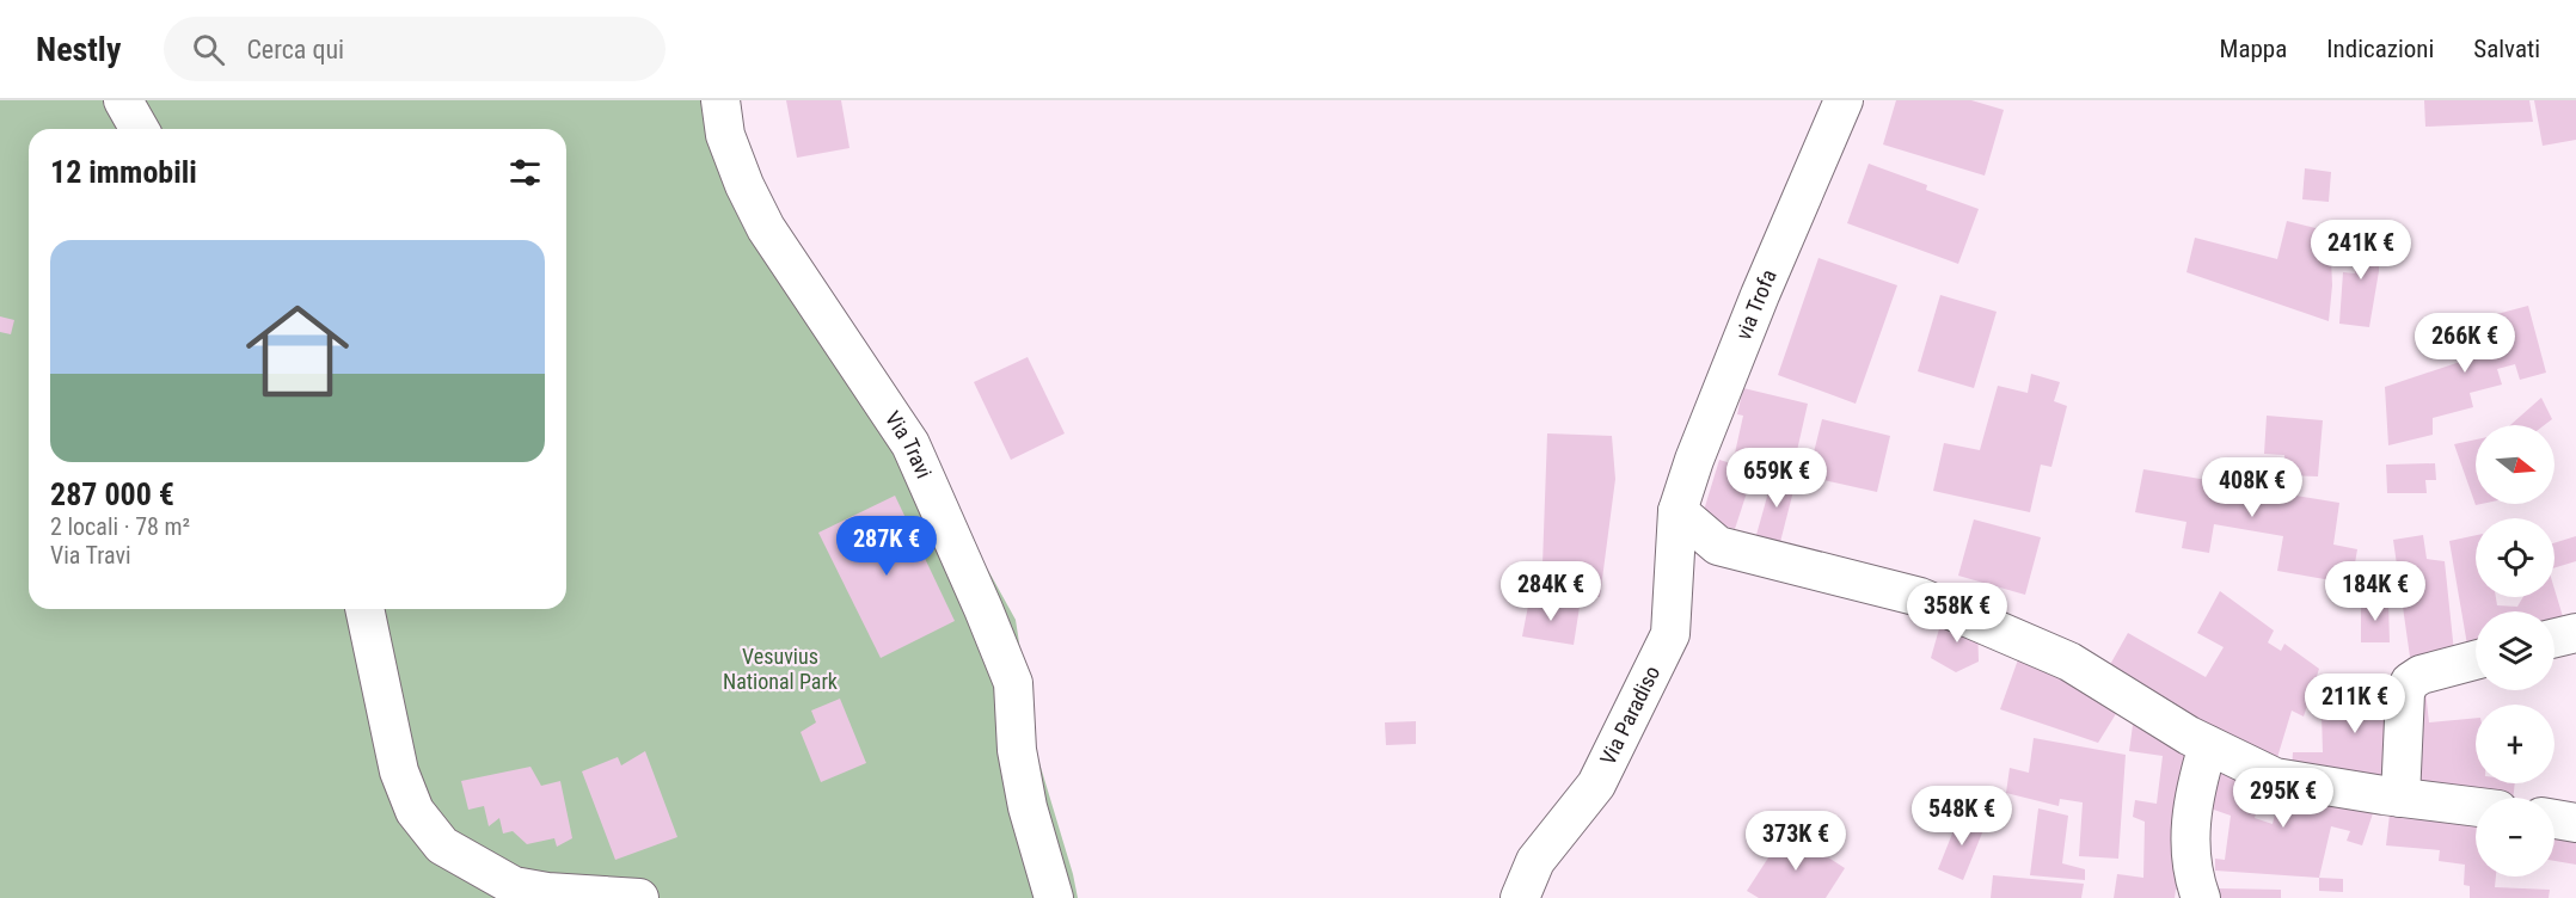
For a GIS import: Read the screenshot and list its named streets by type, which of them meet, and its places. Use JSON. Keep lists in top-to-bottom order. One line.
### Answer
{"streets":{"street":["via Trofa","Via Travi","Via Paradiso"]},"crossings":[["via Trofa","Via Paradiso"]],"parks":["Vesuvius National Park"],"north":"right","page":{"header":"Nestly","search":"Cerca qui","nav":["Mappa","Indicazioni","Salvati"],"heading":"12 immobili","list":[{"name":"287 000 €","note":"2 locali · 78 m² · Via Travi"}],"price":["241K €","266K €","659K €","408K €","287K €","284K €","184K €","358K €","211K €","295K €","548K €","373K €"],"map_buttons":["+","−"]}}
